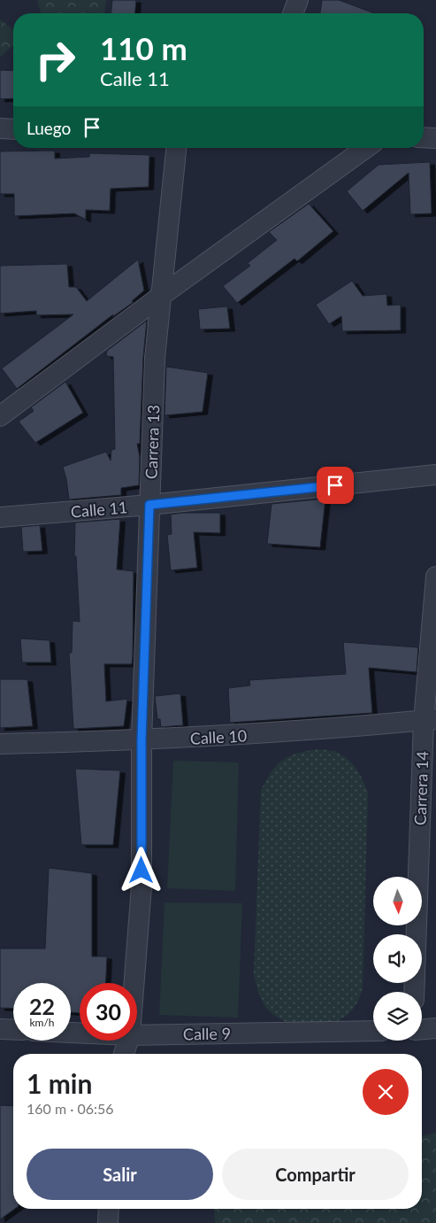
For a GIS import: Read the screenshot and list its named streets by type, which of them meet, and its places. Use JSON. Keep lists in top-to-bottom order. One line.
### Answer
{"streets":{"street":["Carrera 13","Calle 11","Calle 10","Carrera 14","Calle 9"]},"crossings":[["Carrera 13","Calle 11"],["Carrera 13","Calle 10"],["Calle 10","Carrera 14"]],"north":"bottom","page":{"turn":["110 m","Calle 11"],"then":"Luego","speed":"22 km/h","limit":"30","heading":["1 min","160 m · 06:56"],"buttons":["Salir","Compartir"]}}
